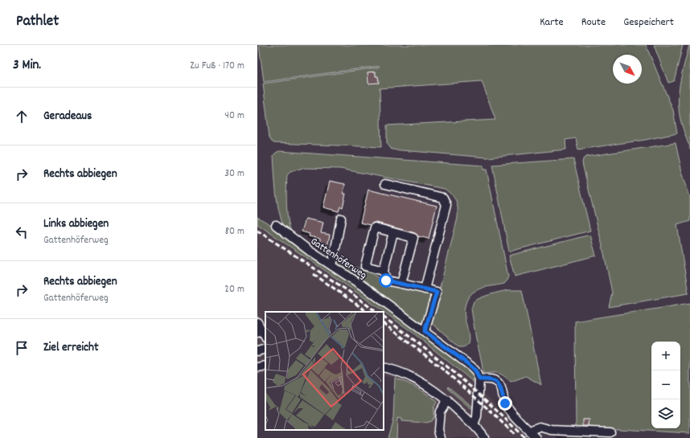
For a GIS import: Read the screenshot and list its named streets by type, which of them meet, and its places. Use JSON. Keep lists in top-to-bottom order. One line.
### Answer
{"streets":{"street":["Gattenhöferweg"]},"north":"bottom right","page":{"header":"Pathlet","nav":["Karte","Route","Gespeichert"],"heading":["3 Min.","Zu Fuß · 170 m"],"list":[["Geradeaus","40 m"],["Rechts abbiegen","30 m"],["Links abbiegen","Gattenhöferweg","80 m"],["Rechts abbiegen","Gattenhöferweg","20 m"],"Ziel erreicht"],"map_buttons":["+","−"]}}
